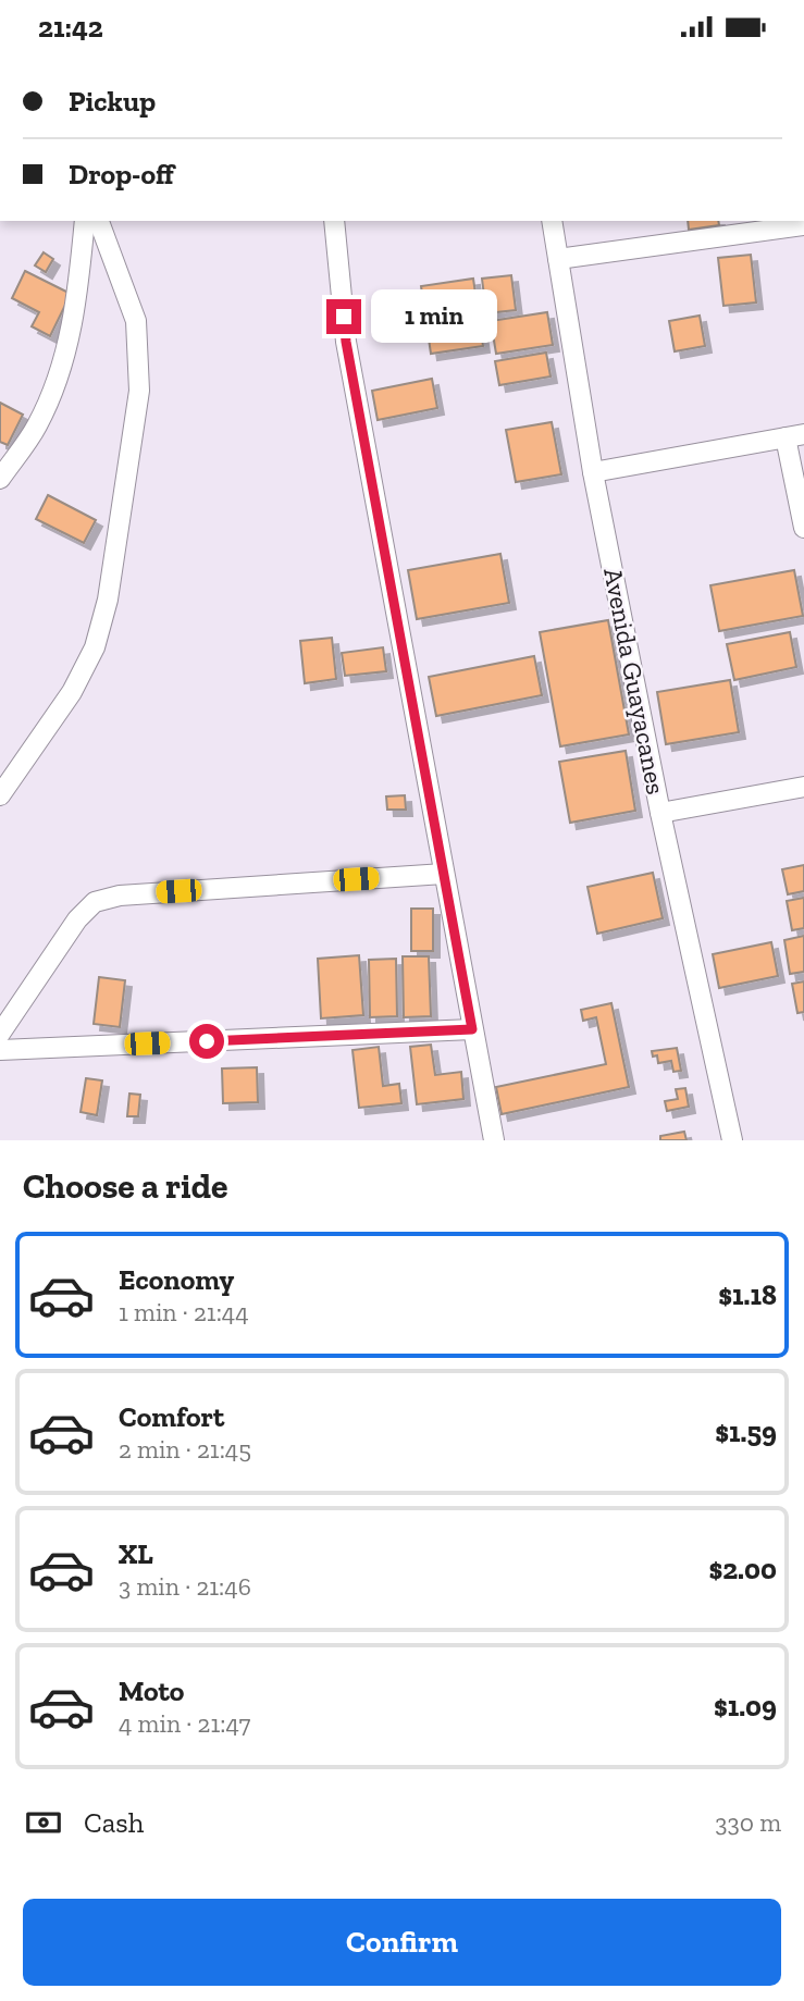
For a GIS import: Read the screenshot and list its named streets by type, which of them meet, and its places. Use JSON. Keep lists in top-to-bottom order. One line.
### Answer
{"streets":{"street":["Avenida Guayacanes"]},"page":{"status":"21:42","banner":["Pickup","Drop-off"],"bubble":"1 min","heading":"Choose a ride","list":[{"name":"Economy","note":"1 min · 21:44","value":"$1.18"},{"name":"Comfort","note":"2 min · 21:45","value":"$1.59"},{"name":"XL","note":"3 min · 21:46","value":"$2.00"},{"name":"Moto","note":"4 min · 21:47","value":"$1.09"}],"pay":["Cash","330 m"],"buttons":"Confirm"}}
